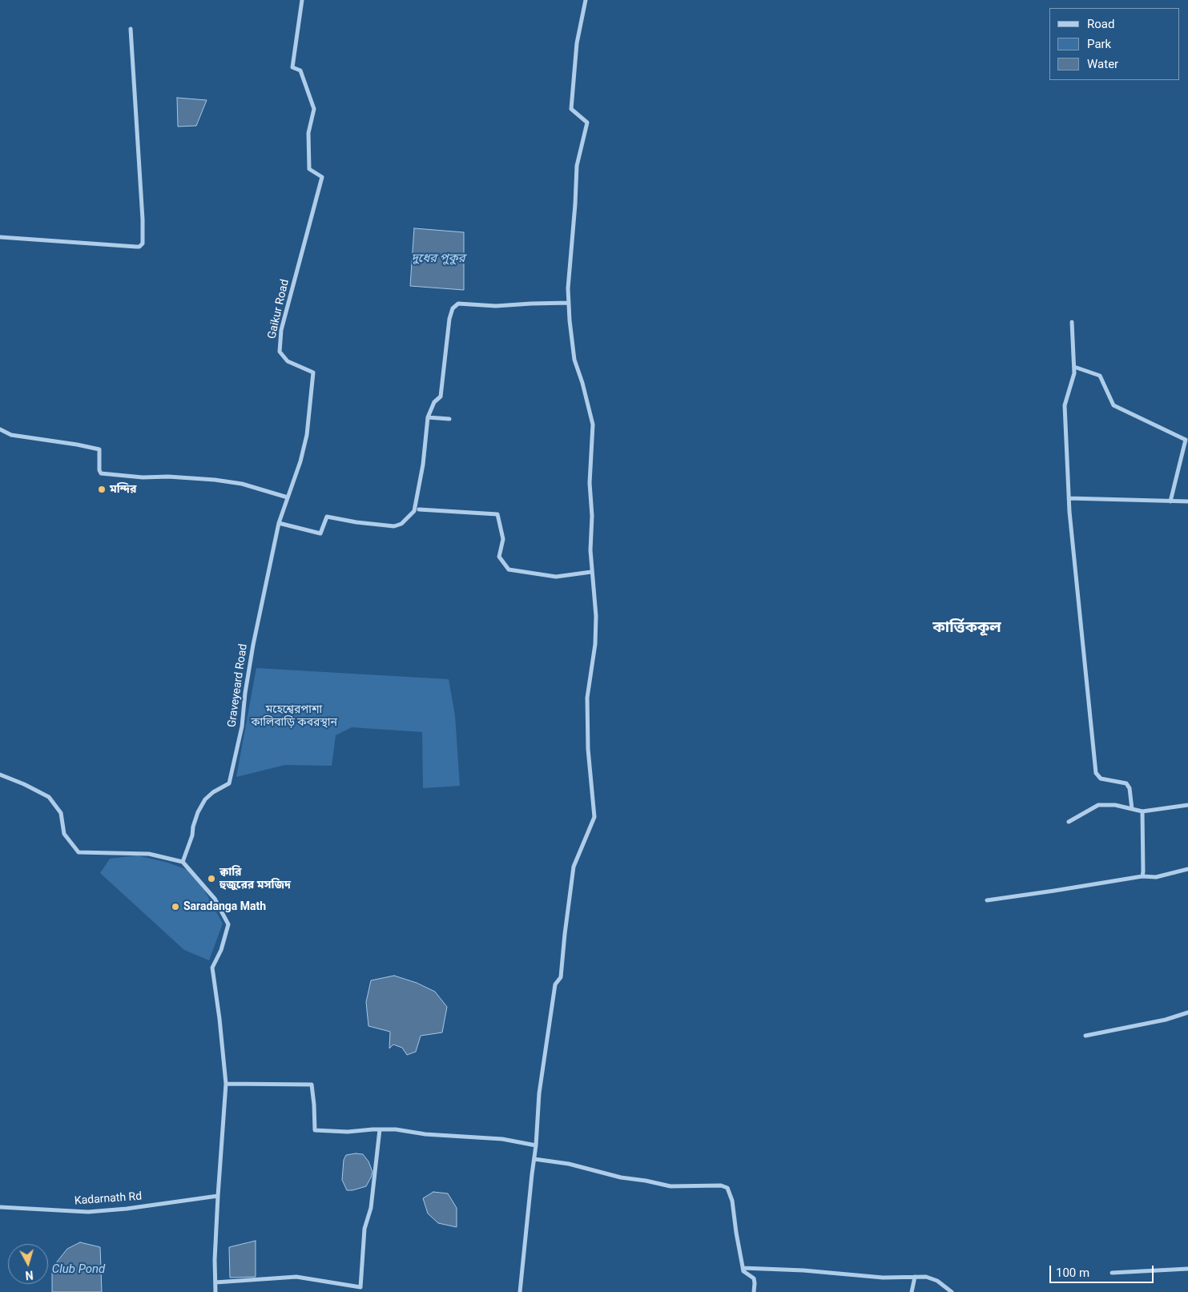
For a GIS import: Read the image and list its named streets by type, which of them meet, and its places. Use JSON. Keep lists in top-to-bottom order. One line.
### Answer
{"streets":{"street":["Gaikur Road","Graveyeard Road","Kadarnath Rd"]},"crossings":[["Gaikur Road","Graveyeard Road"]],"districts":["কার্ত্তিককূল"],"water":["দুধের পুকুর","Club Pond"],"parks":["মহেশ্বেরপাশা কালিবাড়ি কবরস্থান"],"places":["মন্দির","ক্বারি হুজুরের মসজিদ","Saradanga Math"],"legend":["Road","Park","Water"],"scale_bar":"100 m","north":"bottom"}
